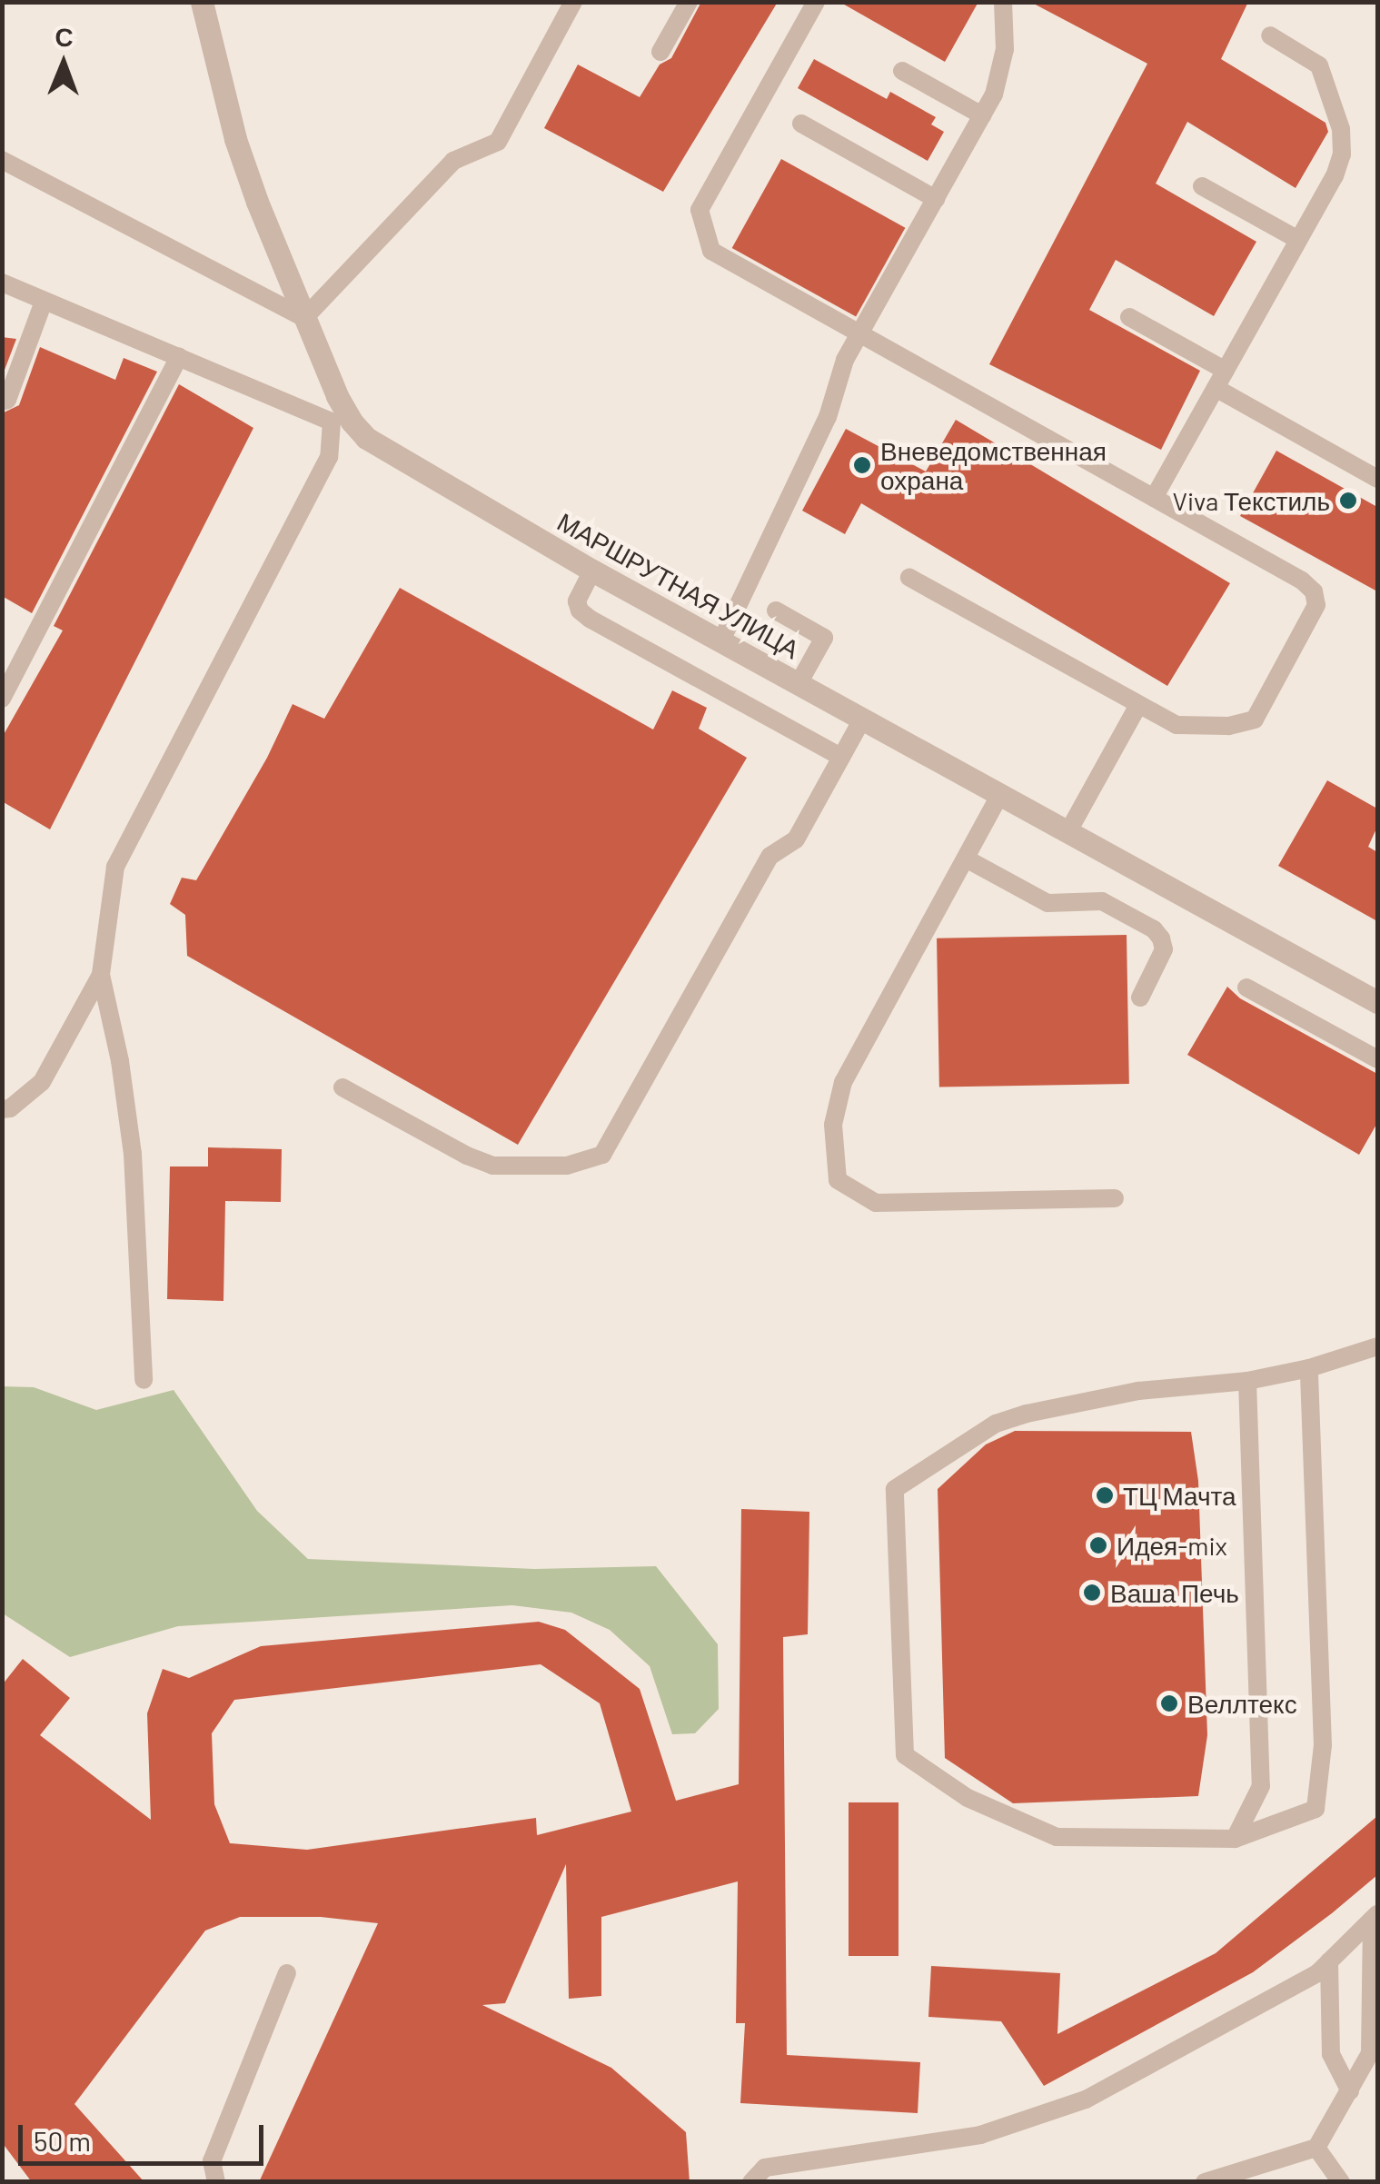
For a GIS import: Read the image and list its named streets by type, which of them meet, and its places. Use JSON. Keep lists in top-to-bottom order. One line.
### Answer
{"streets":{"street":["МАРШРУТНАЯ УЛИЦА"]},"places":["Вневедомственная охрана","Viva Текстиль","ТЦ Мачта","Идея-mix","Ваша Печь","Веллтекс"],"scale_bar":"50 m","north":"top"}
